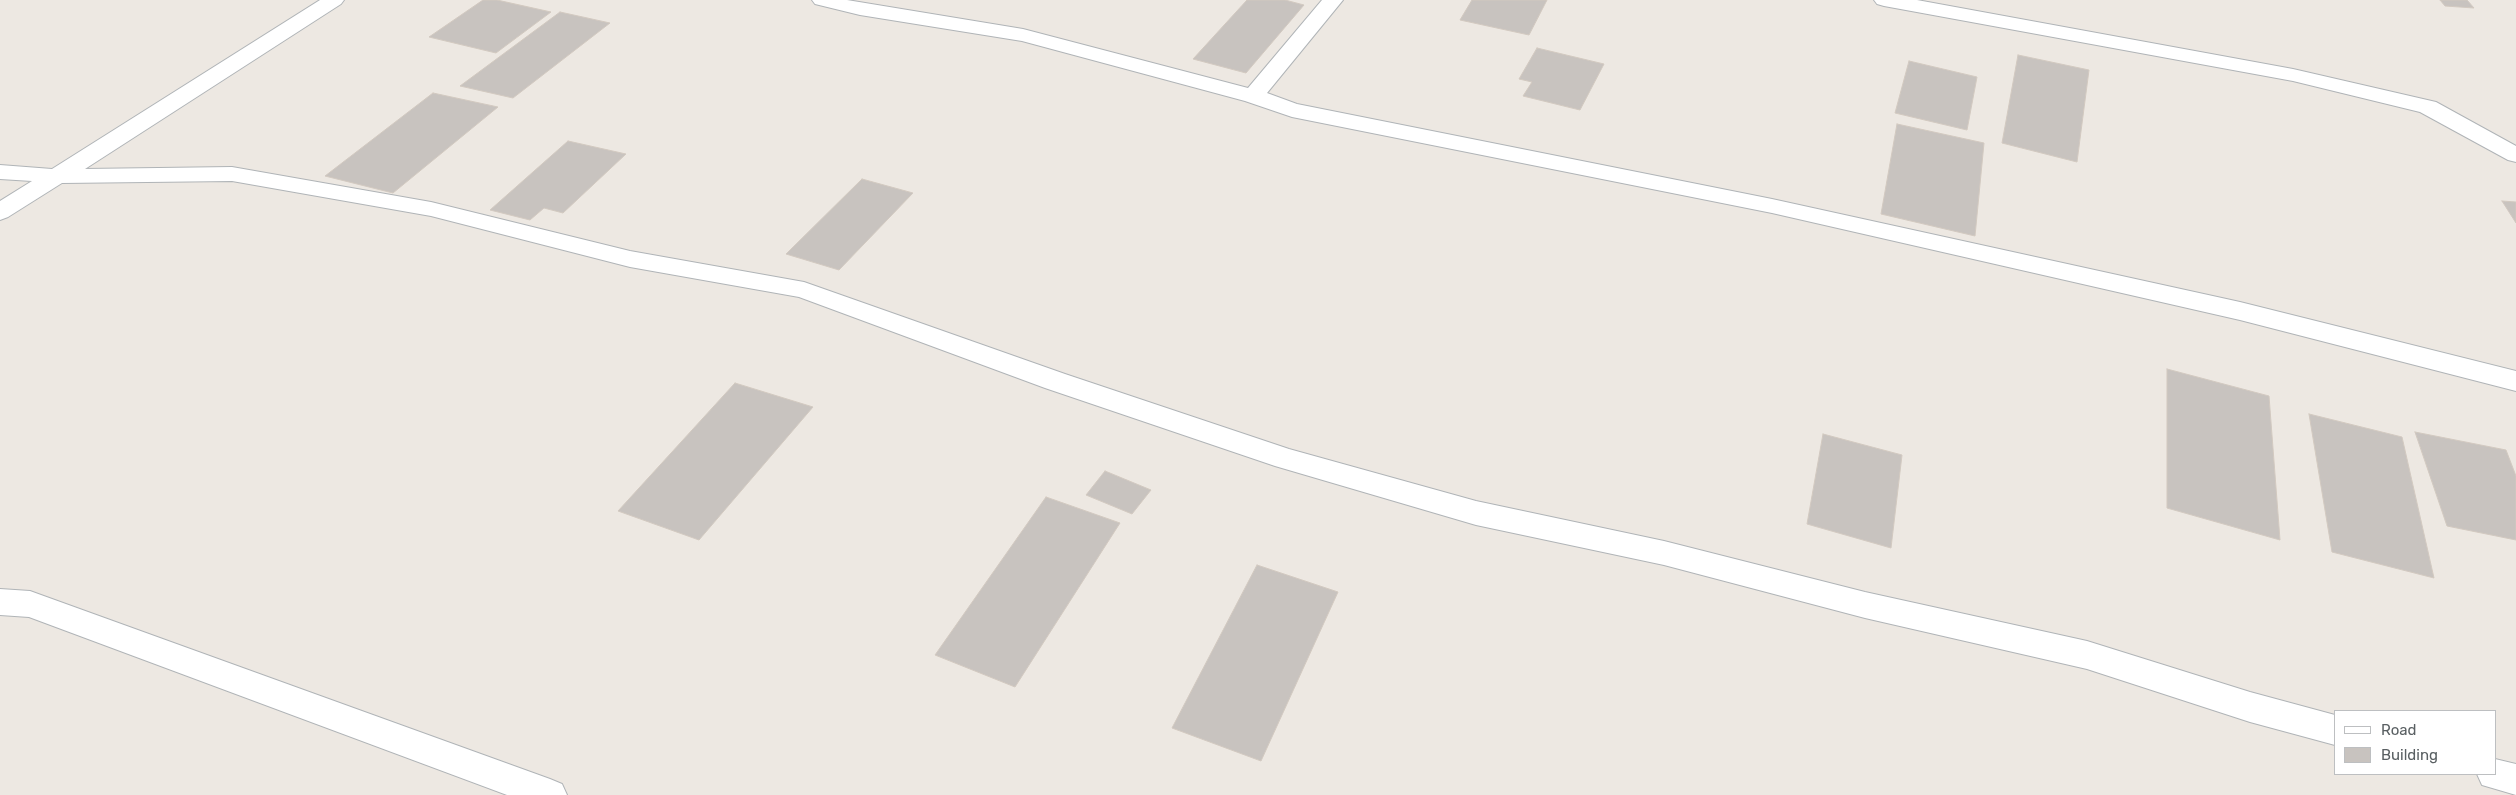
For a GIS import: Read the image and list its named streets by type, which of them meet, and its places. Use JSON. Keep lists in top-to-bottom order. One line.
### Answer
{"legend":["Road","Building"]}
